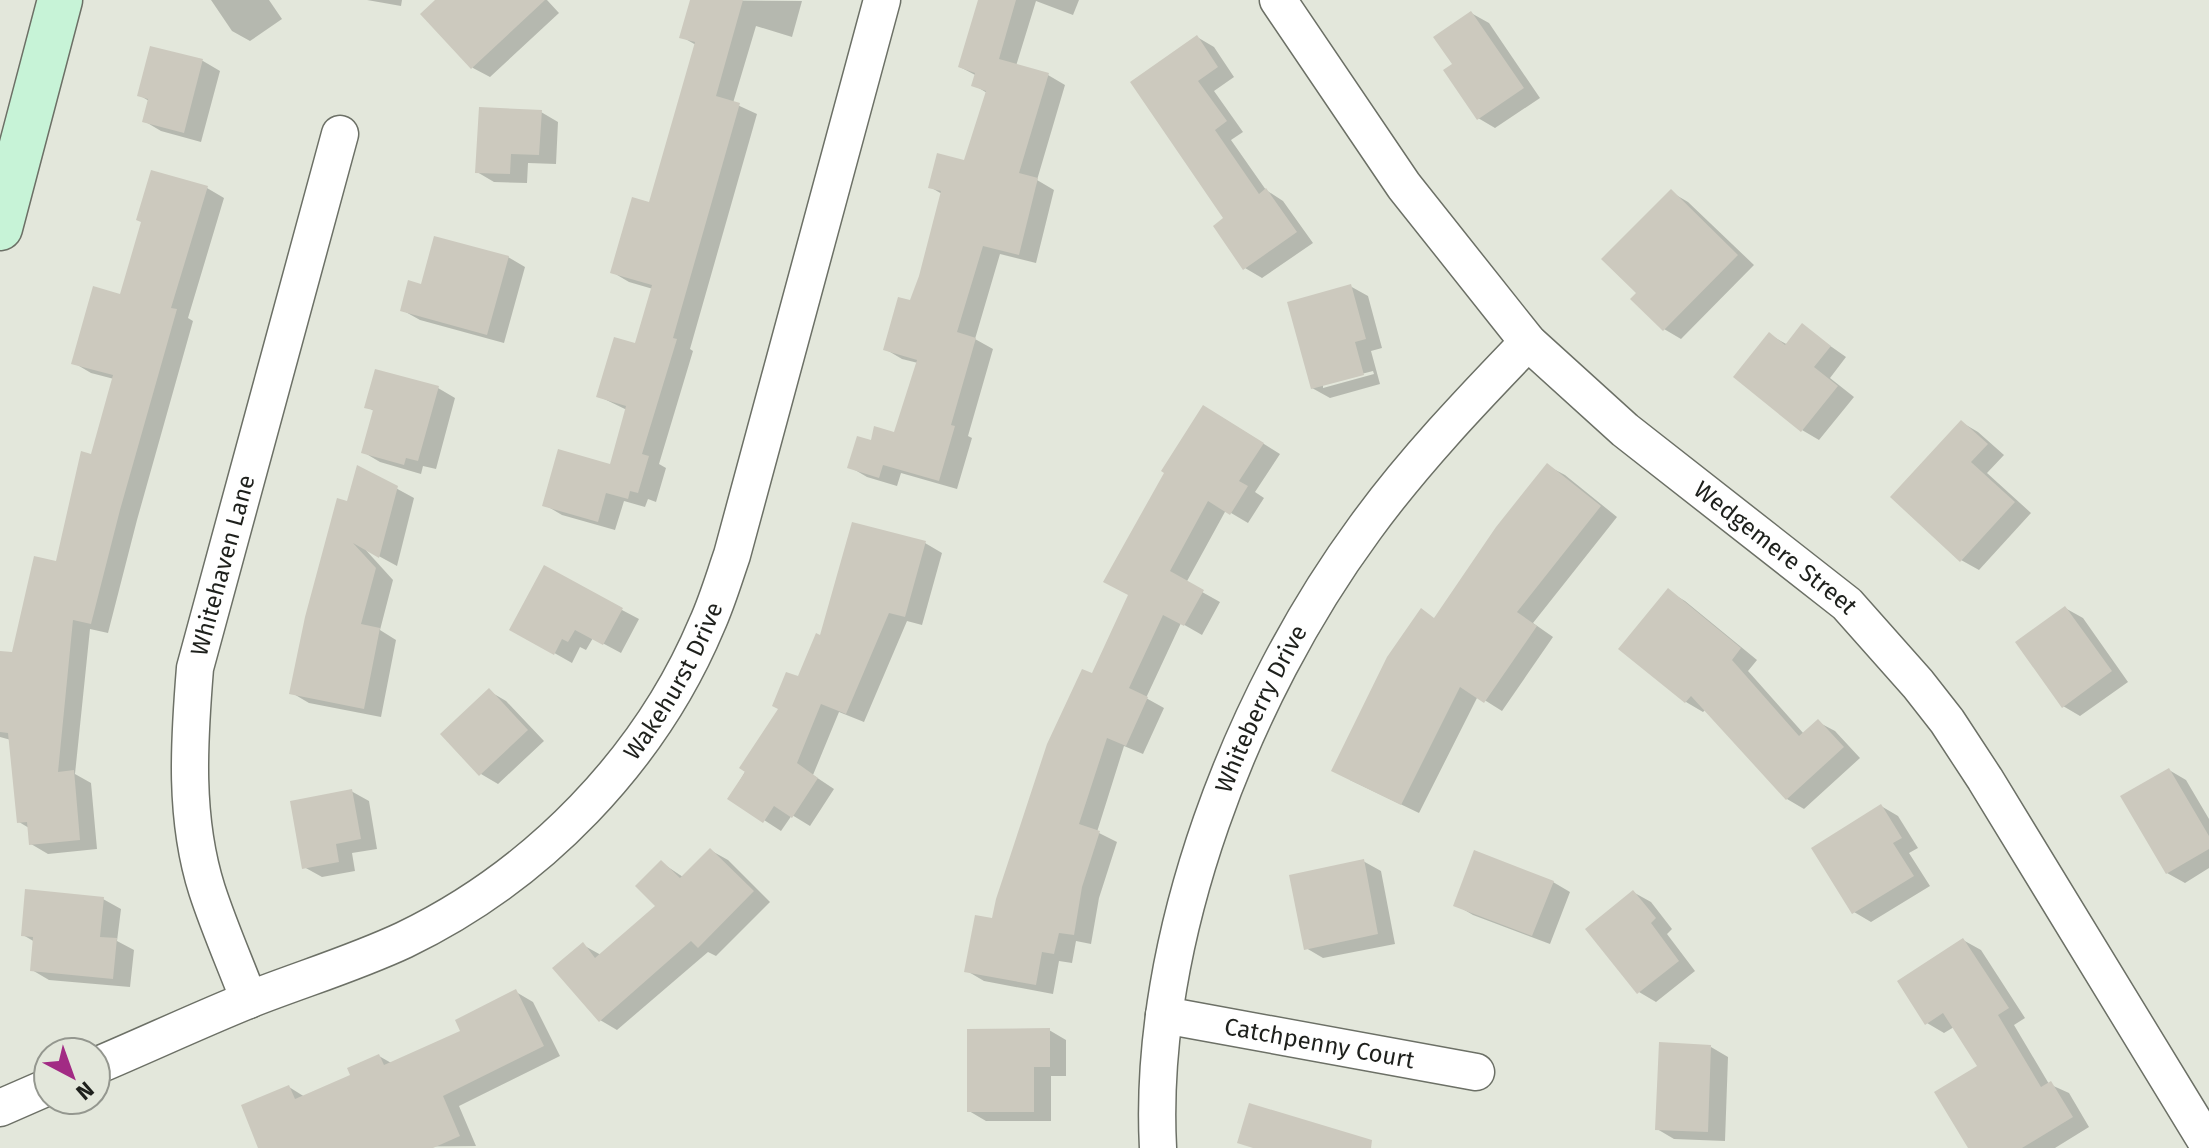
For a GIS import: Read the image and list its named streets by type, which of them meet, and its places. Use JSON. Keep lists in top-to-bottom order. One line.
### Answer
{"streets":{"street":["Wedgemere Street","Whitehaven Lane","Wakehurst Drive","Whiteberry Drive","Catchpenny Court"]},"crossings":[["Wedgemere Street","Whiteberry Drive"],["Whitehaven Lane","Wakehurst Drive"],["Whiteberry Drive","Catchpenny Court"]],"north":"bottom right"}
